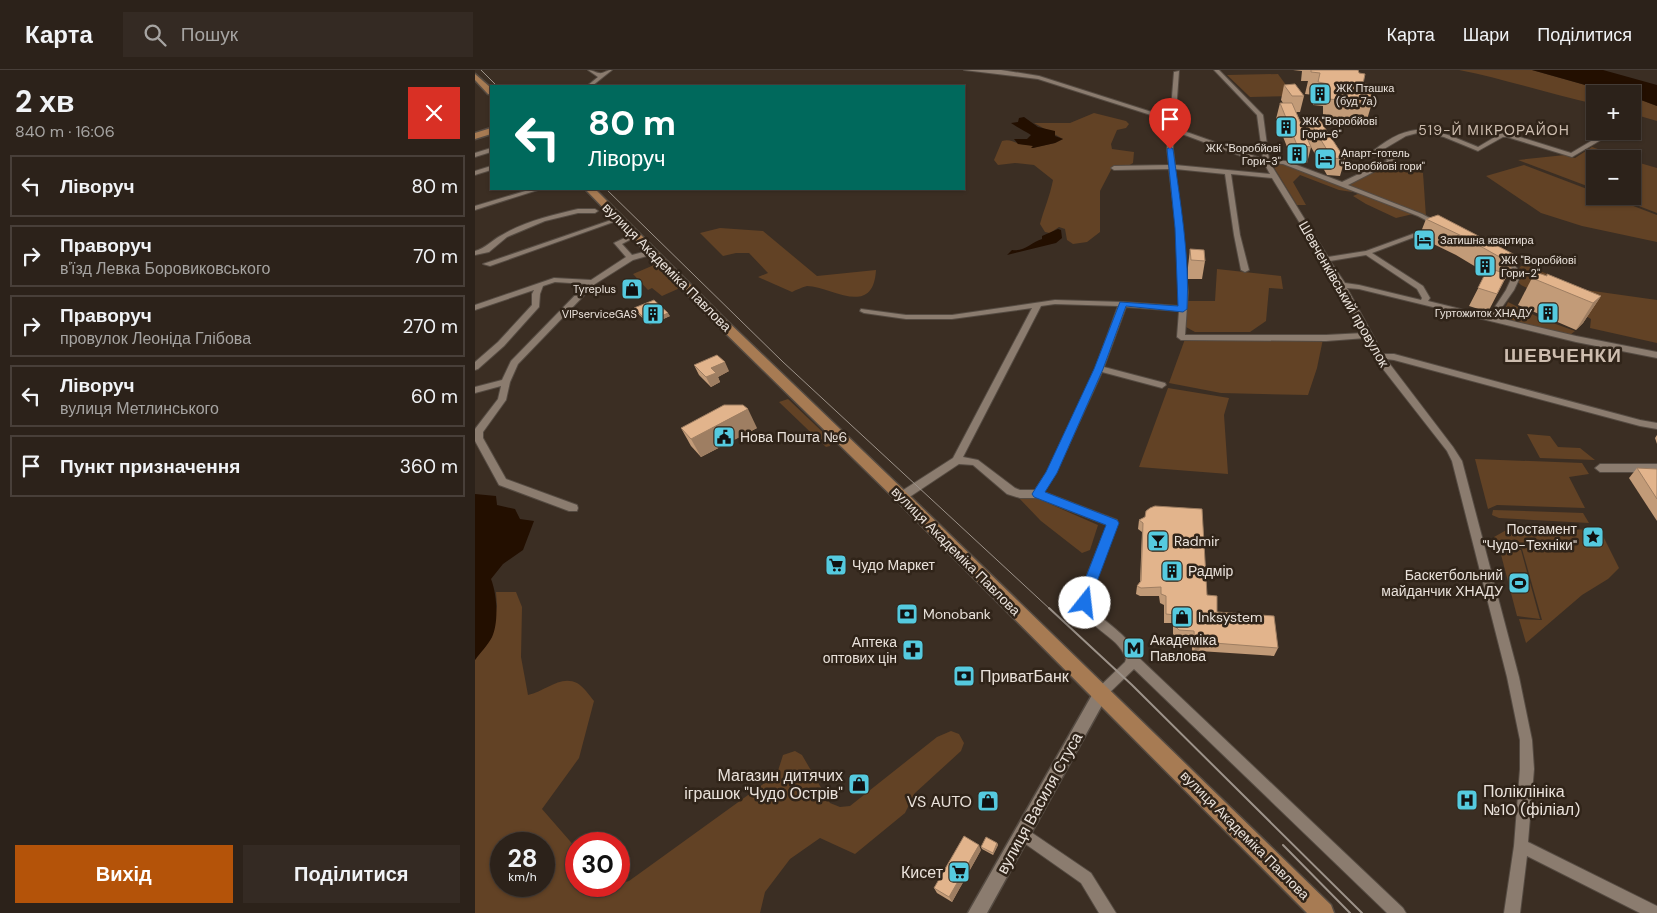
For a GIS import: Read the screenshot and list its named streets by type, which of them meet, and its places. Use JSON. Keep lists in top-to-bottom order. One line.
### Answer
{"streets":{"main road":["вулиця Академіка Павлова"],"street":["Шевченківський провулок","вулиця Василя Стуса"]},"crossings":[["вулиця Академіка Павлова","вулиця Василя Стуса"]],"districts":["519-Й МІКРОРАЙОН","ШЕВЧЕНКИ"],"places":{"building":["ЖК Пташка (буд 7а)","ЖК \"Воробйові Гори-6\"","ЖК \"Воробйові Гори-3\"","ЖК \"Воробйові Гори-2\"","Гуртожиток ХНАДУ","VIPserviceGAS","Радмір"],"hotel":["Апарт-готель \"Воробйові гори\"","Затишна квартира"],"shop":["Tyreplus","Inksystem","Магазин дитячих іграшок \"Чудо Острів\"","VS AUTO"],"public building":["Нова Пошта №6"],"place":["Постамент \"Чудо-Техніки\""],"bar":["Radmir"],"supermarket":["Чудо Маркет","Кисет"],"sports":["Баскетбольний майданчик ХНАДУ"],"bank":["Monobank","ПриватБанк"],"metro station":["Академіка Павлова"],"pharmacy":["Аптека оптових цін"],"hospital":["Поліклініка №10 (філіал)"]},"page":{"header":"Карта","search":"Пошук","nav":["Карта","Шари","Поділитися"],"heading":["2 хв","840 m · 16:06"],"map_buttons":["+","−"],"turn":["80 m","Ліворуч"],"list":[{"name":"Ліворуч","value":"80 m"},{"name":"Праворуч","note":"в'їзд Левка Боровиковського","value":"70 m"},{"name":"Праворуч","note":"провулок Леоніда Глібова","value":"270 m"},{"name":"Ліворуч","note":"вулиця Метлинського","value":"60 m"},{"name":"Пункт призначення","value":"360 m"}],"speed":"28 km/h","limit":"30","buttons":["Вихід","Поділитися"]}}
